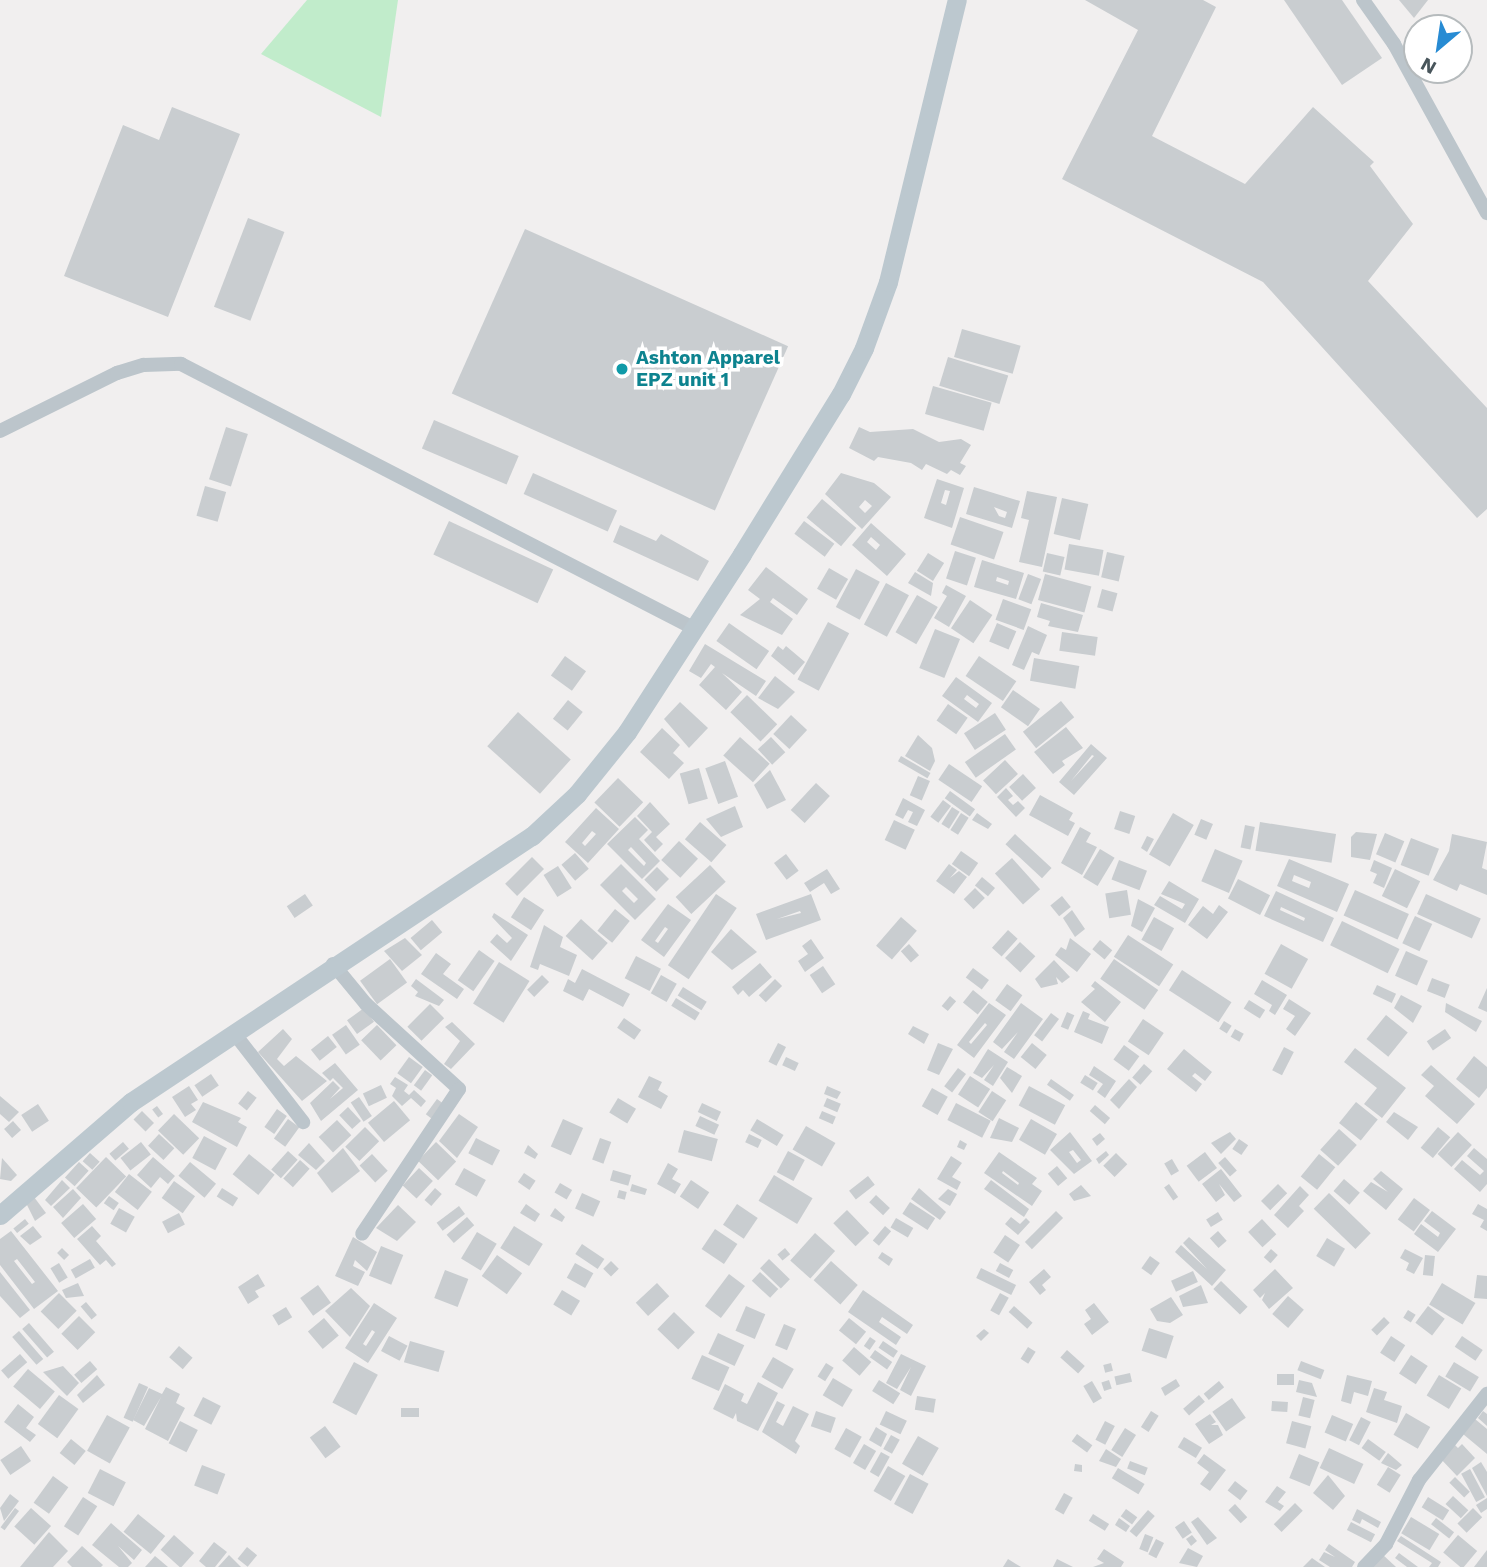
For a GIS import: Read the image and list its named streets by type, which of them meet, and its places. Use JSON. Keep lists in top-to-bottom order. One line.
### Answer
{"places":["Ashton Apparel EPZ unit 1"],"north":"bottom left"}
